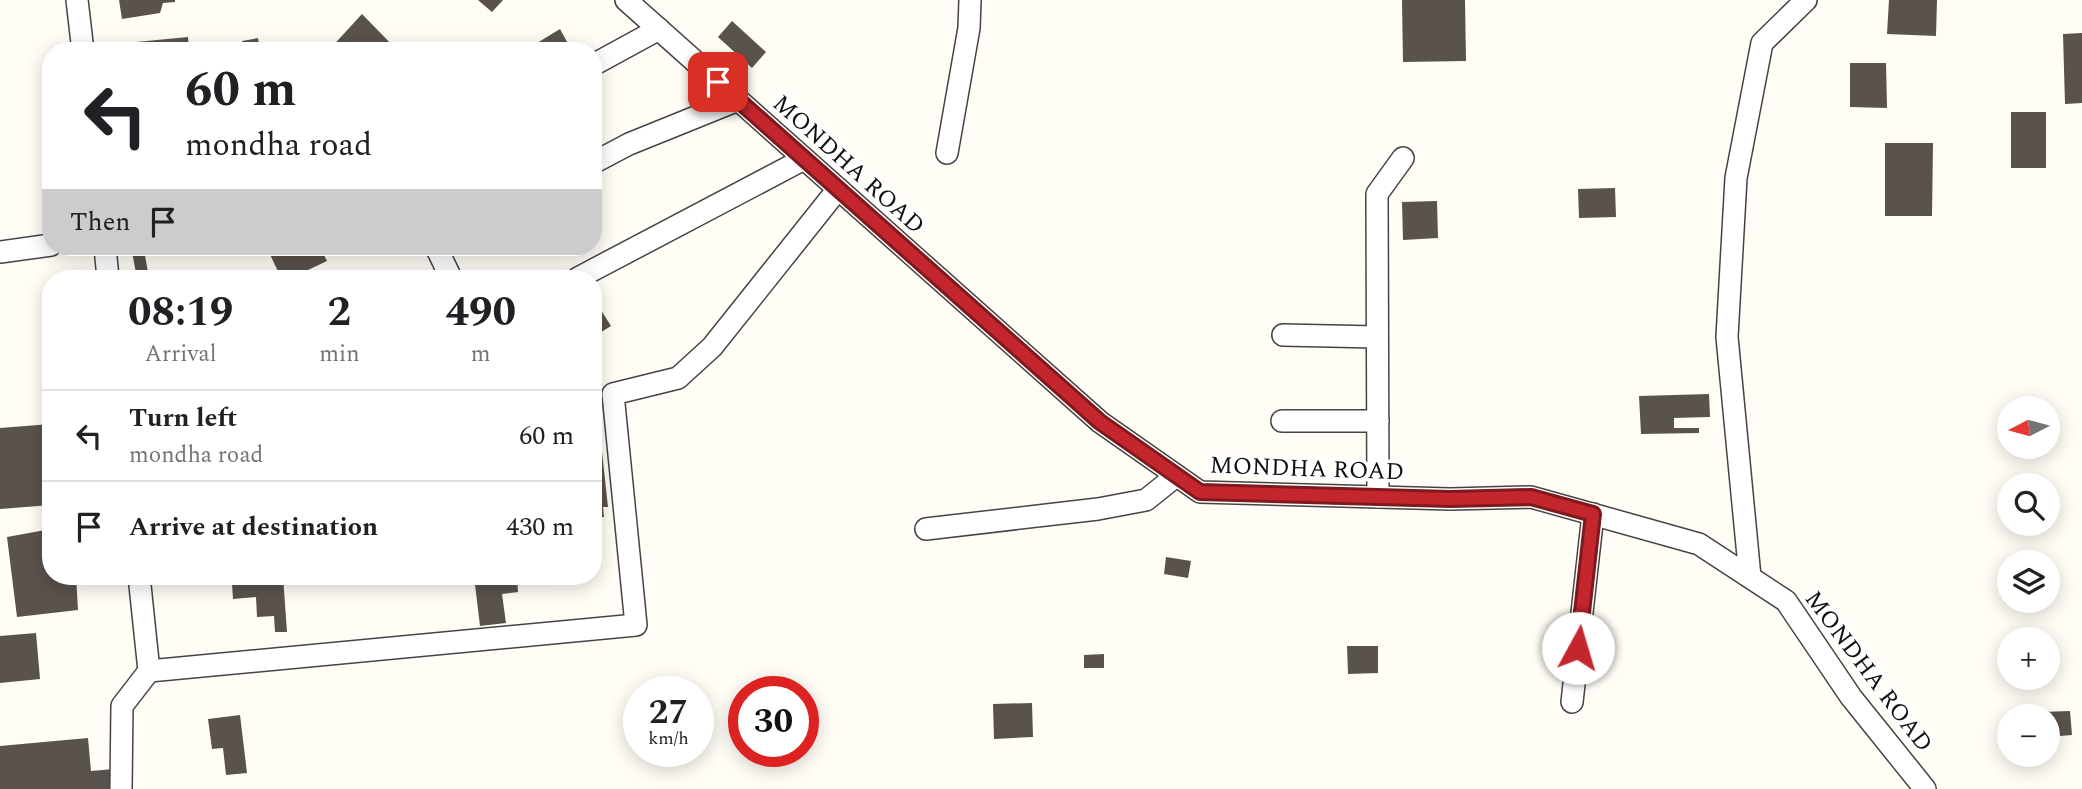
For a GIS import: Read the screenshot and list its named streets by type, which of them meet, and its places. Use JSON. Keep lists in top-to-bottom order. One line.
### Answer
{"streets":{"street":["MONDHA ROAD"]},"north":"left","page":{"turn":["60 m","mondha road"],"then":"Then","eta":["08:19","Arrival","2","min","490","m"],"list":[{"name":"Turn left","note":"mondha road","value":"60 m"},{"name":"Arrive at destination","value":"430 m"}],"map_buttons":["+","−"],"speed":"27 km/h","limit":"30"}}
